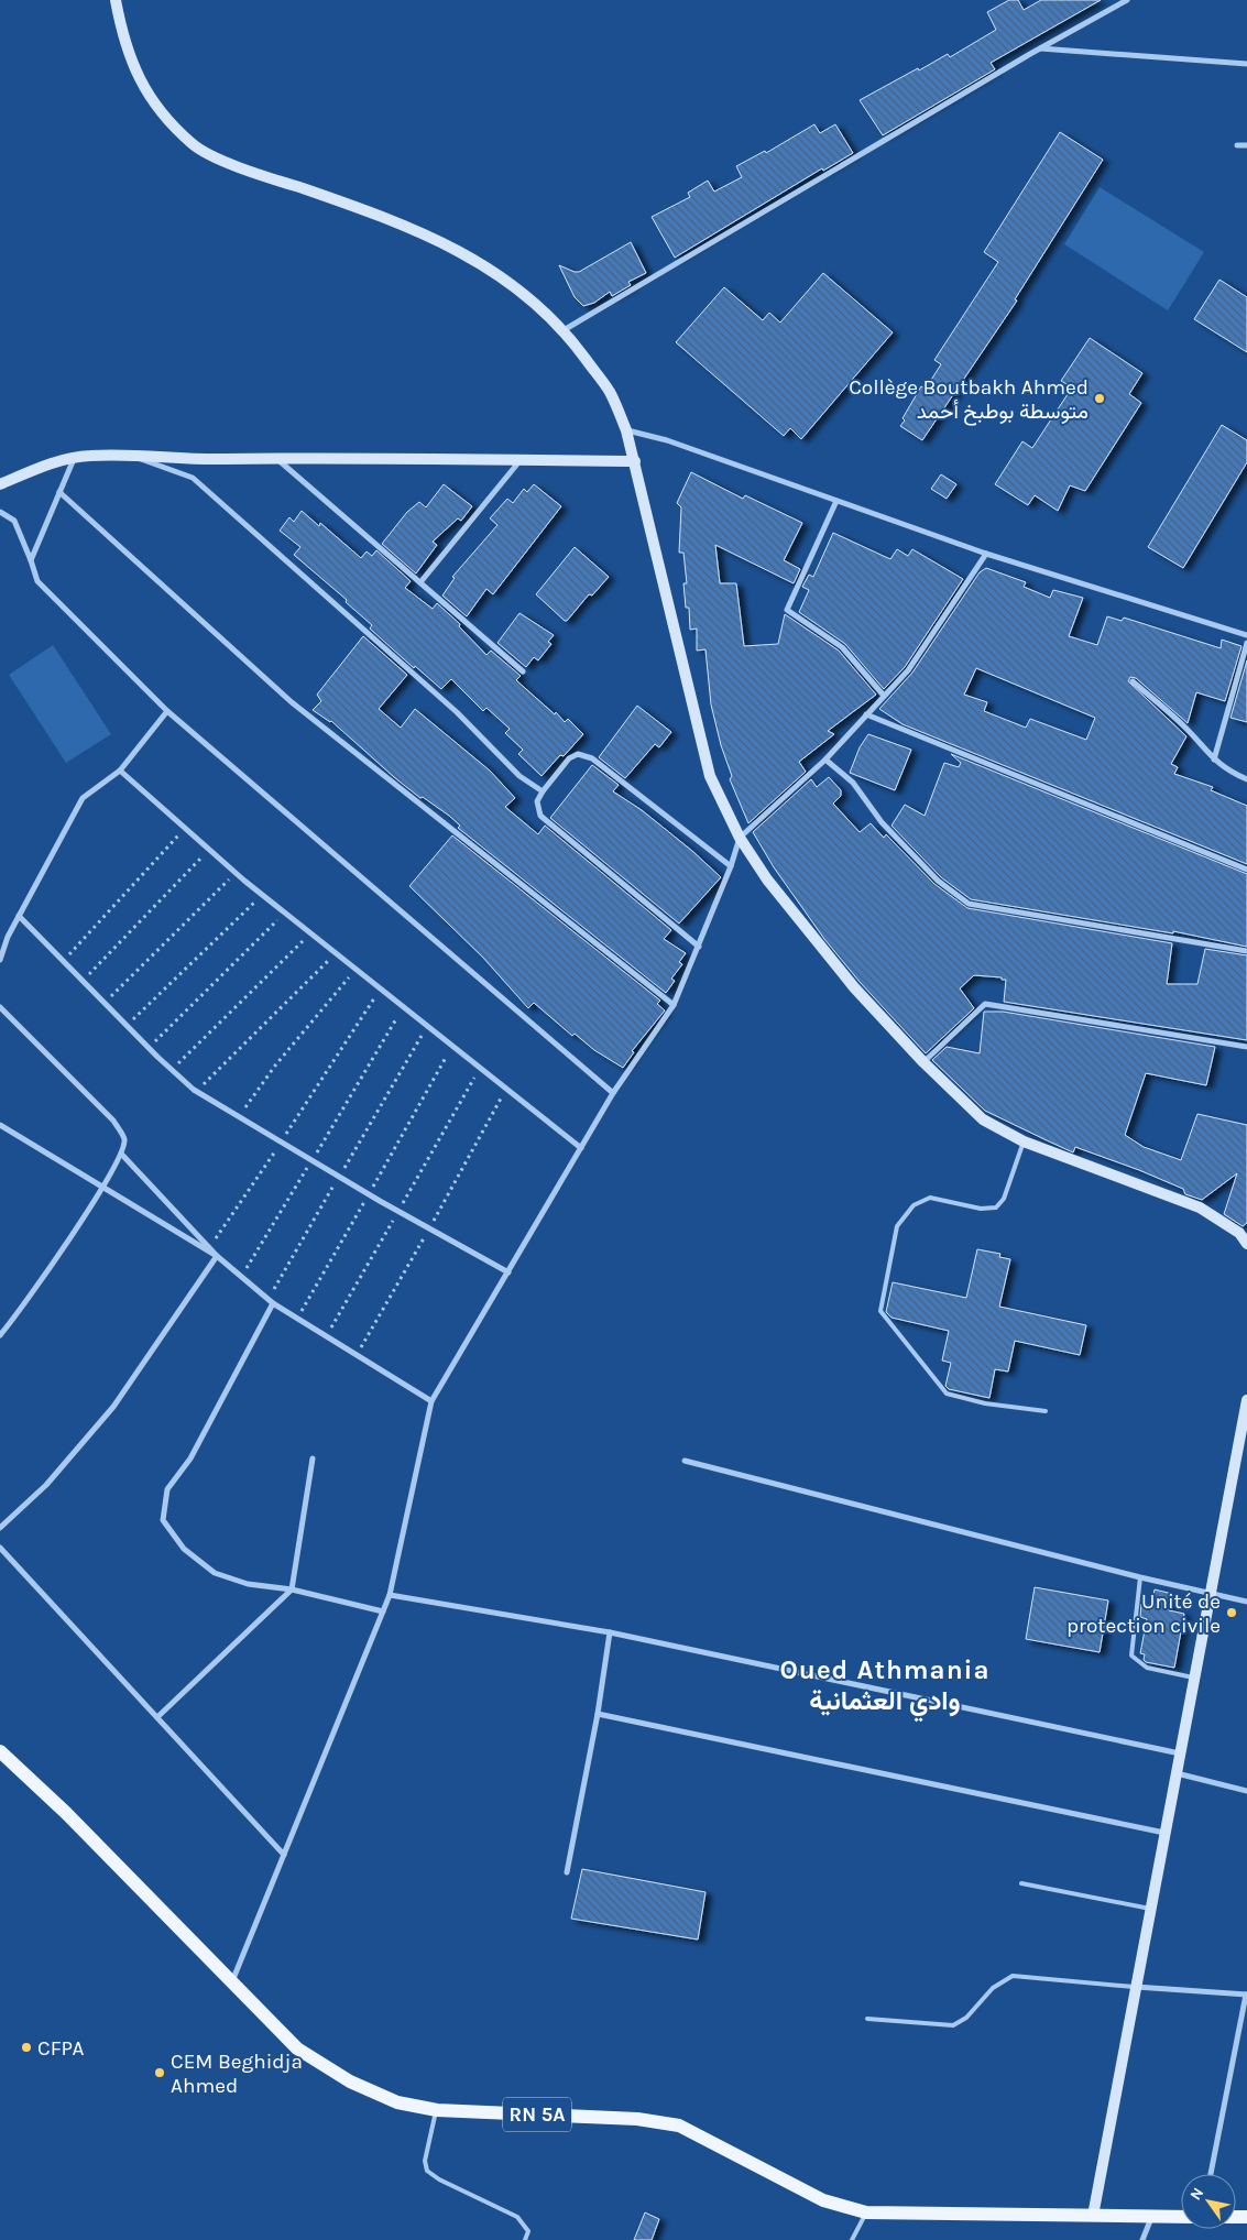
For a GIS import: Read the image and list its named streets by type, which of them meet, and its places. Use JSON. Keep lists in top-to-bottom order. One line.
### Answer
{"streets":{"main road":["RN 5A"]},"districts":["Oued Athmania وادي العثمانية"],"places":["Collège Boutbakh Ahmed متوسطة بوطبخ أحمد","Unité de protection civile","CFPA","CEM Beghidja Ahmed"],"north":"top left"}
